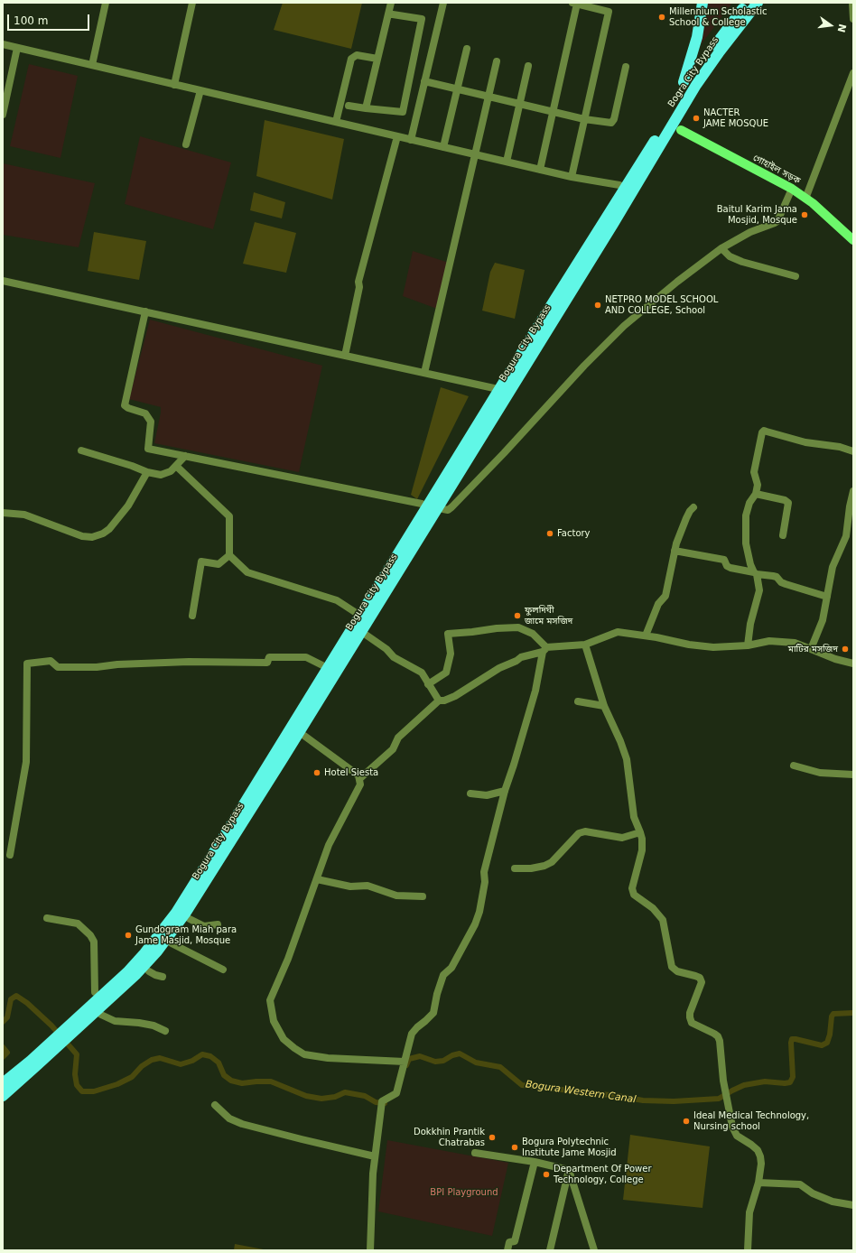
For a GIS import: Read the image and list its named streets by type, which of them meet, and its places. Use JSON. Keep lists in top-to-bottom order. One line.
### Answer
{"streets":{"highway":["Bogra City Bypass","Bogura City Bypass"],"main road":["গোহাইল সড়ক"]},"crossings":[["Bogra City Bypass","Bogura City Bypass"]],"water":["Bogura Western Canal"],"parks":["BPI Playground"],"places":["Millennium Scholastic School & College","NACTER JAME MOSQUE","Baitul Karim Jama Mosjid, Mosque","NETPRO MODEL SCHOOL AND COLLEGE, School","Factory","ফুলদিঘী জামে মসজিদ","মাটির মসজিদ","Hotel Siesta","Gundogram Miah para Jame Masjid, Mosque","Ideal Medical Technology, Nursing school","Dokkhin Prantik Chatrabas","Bogura Polytechnic Institute Jame Mosjid","Department Of Power Technology, College"],"scale_bar":"100 m","north":"right"}
